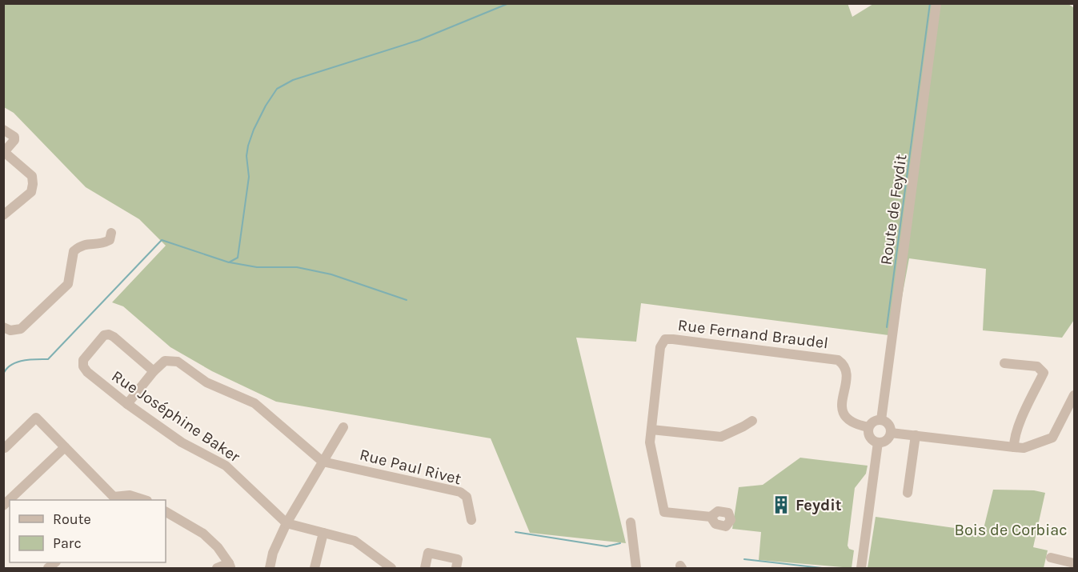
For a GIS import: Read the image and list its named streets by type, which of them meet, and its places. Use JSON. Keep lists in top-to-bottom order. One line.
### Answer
{"streets":{"street":["Route de Feydit","Rue Fernand Braudel","Rue Joséphine Baker","Rue Paul Rivet"]},"crossings":[["Route de Feydit","Rue Fernand Braudel"],["Rue Joséphine Baker","Rue Paul Rivet"]],"parks":["Bois de Corbiac"],"places":{"building":["Feydit"]},"legend":["Route","Parc"]}
